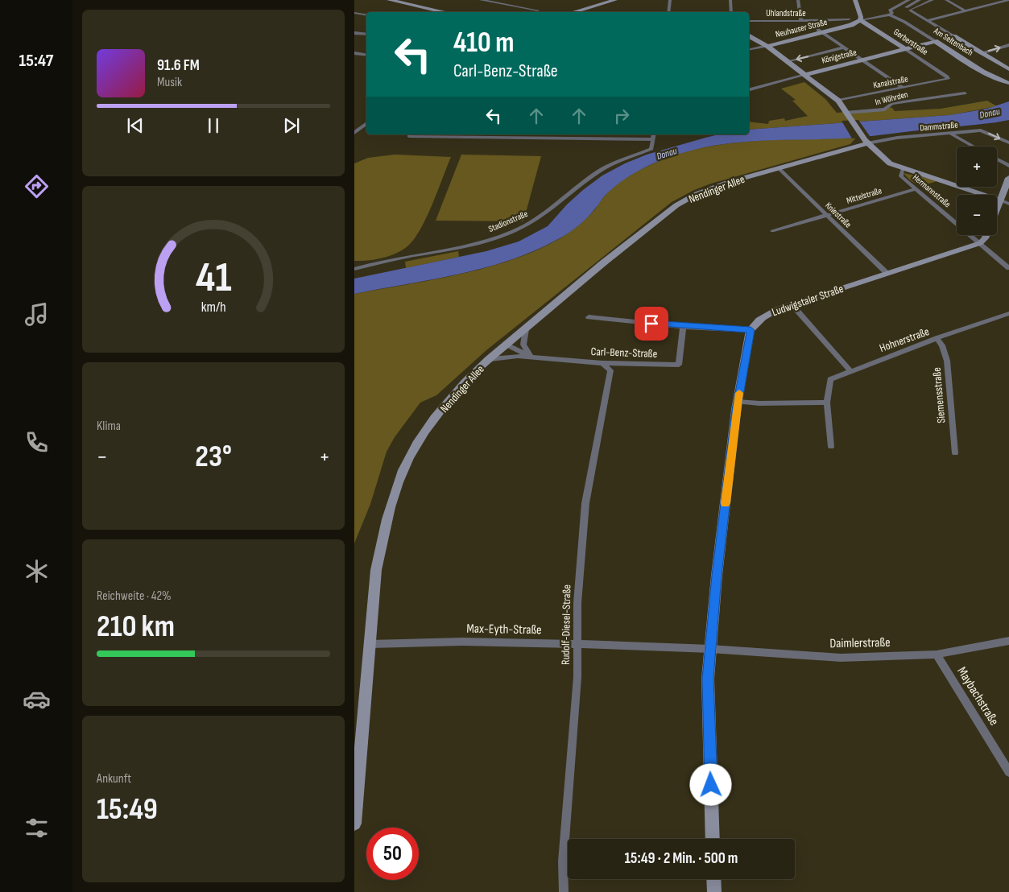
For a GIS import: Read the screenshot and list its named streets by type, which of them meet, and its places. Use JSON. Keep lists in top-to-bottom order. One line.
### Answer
{"streets":{"street":["Uhlandstraße","Neuhauser Straße","Gerberstraße","Am Seltenbach","Königstraße","Kanalstraße","In Wöhrden","Dammstraße","Nendinger Allee","Hermannstraße","Mittelstraße","Kniestraße","Stadionstraße","Ludwigstaler Straße","Hohnerstraße","Carl-Benz-Straße","Siemensstraße","Rudolf-Diesel-Straße","Max-Eyth-Straße","Daimlerstraße","Maybachstraße"]},"crossings":[["Neuhauser Straße","Gerberstraße"],["Gerberstraße","Königstraße"],["Gerberstraße","Kanalstraße"],["Am Seltenbach","Königstraße"],["Kanalstraße","Hermannstraße"],["In Wöhrden","Hermannstraße"],["Dammstraße","Nendinger Allee"],["Dammstraße","Hermannstraße"],["Nendinger Allee","Hermannstraße"],["Nendinger Allee","Kniestraße"],["Nendinger Allee","Carl-Benz-Straße"],["Nendinger Allee","Max-Eyth-Straße"],["Hermannstraße","Mittelstraße"],["Hermannstraße","Ludwigstaler Straße"],["Mittelstraße","Kniestraße"],["Kniestraße","Ludwigstaler Straße"],["Hohnerstraße","Siemensstraße"],["Carl-Benz-Straße","Rudolf-Diesel-Straße"],["Rudolf-Diesel-Straße","Max-Eyth-Straße"],["Max-Eyth-Straße","Daimlerstraße"],["Daimlerstraße","Maybachstraße"]],"water":["Donau"],"page":{"tabs":"15:47","turn":["410 m","Carl-Benz-Straße"],"song":["91.6 FM","Musik"],"map_buttons":["+","−"],"tile":["Klima",["Reichweite · 42%","210 km"],["Ankunft","15:49"]],"heat":["−","23°","+"],"limit":"50","trip":"15:49 · 2 Min. · 500 m","gauge":["41","km/h"]}}
